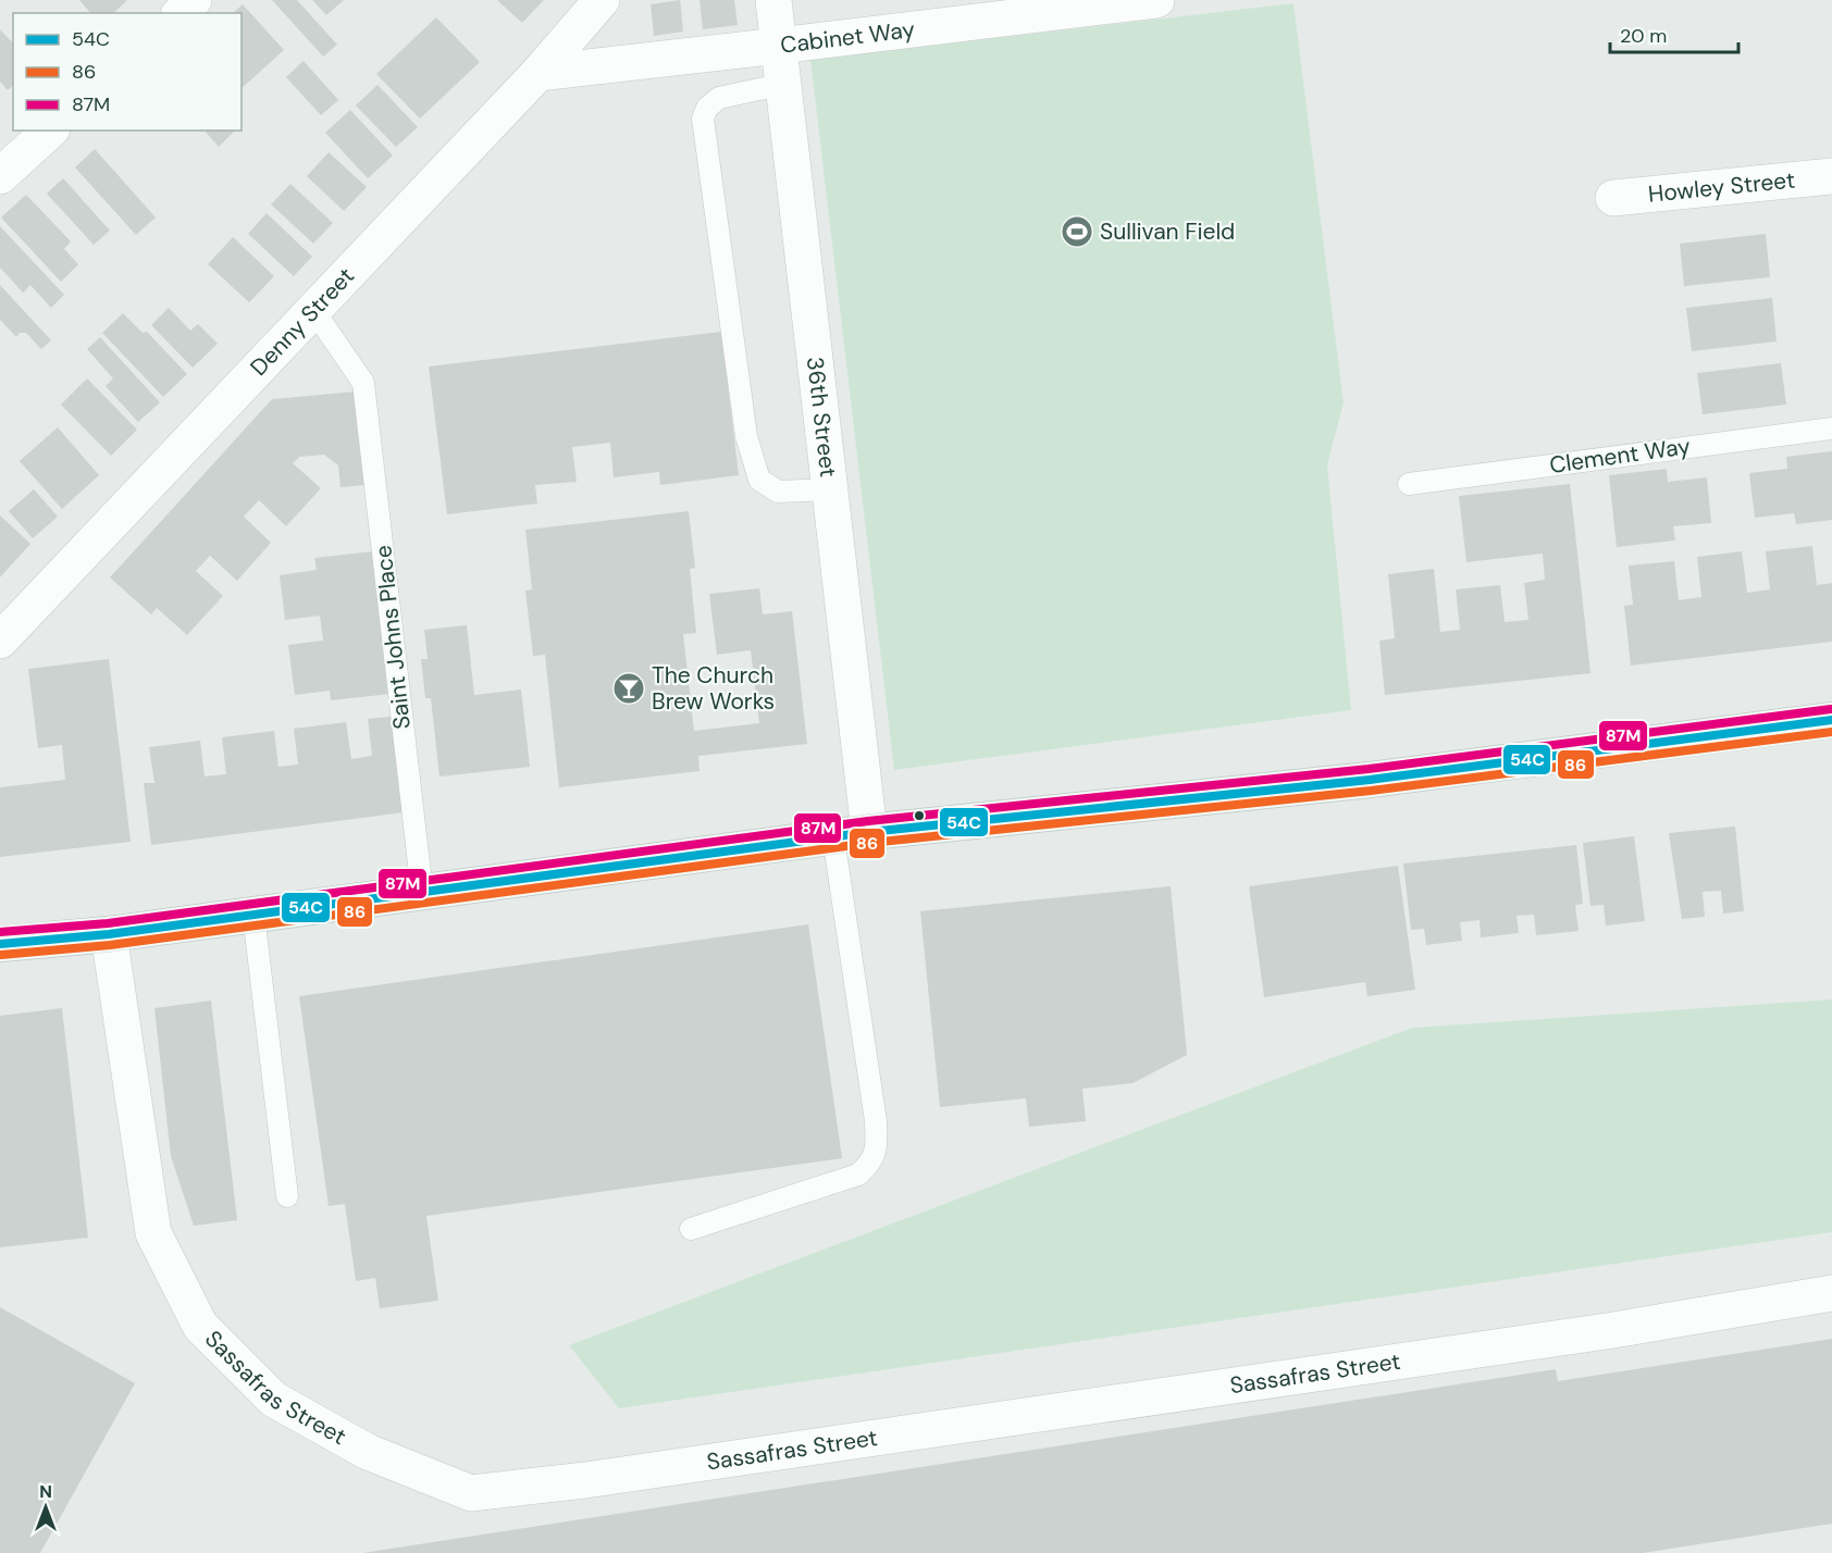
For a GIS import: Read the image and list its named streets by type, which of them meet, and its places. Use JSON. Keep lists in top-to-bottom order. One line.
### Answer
{"streets":{"street":["Cabinet Way","Howley Street","Denny Street","36th Street","Sassafras Street"],"lane":["Clement Way","Saint Johns Place"]},"crossings":[["Cabinet Way","Denny Street"],["Cabinet Way","36th Street"],["Denny Street","Saint Johns Place"]],"places":{"sports":["Sullivan Field"],"bar":["The Church Brew Works"]},"lines":["transit line 87M","transit line 54C","transit line 86"],"legend":["54C","86","87M"],"scale_bar":"20 m","north":"top"}
